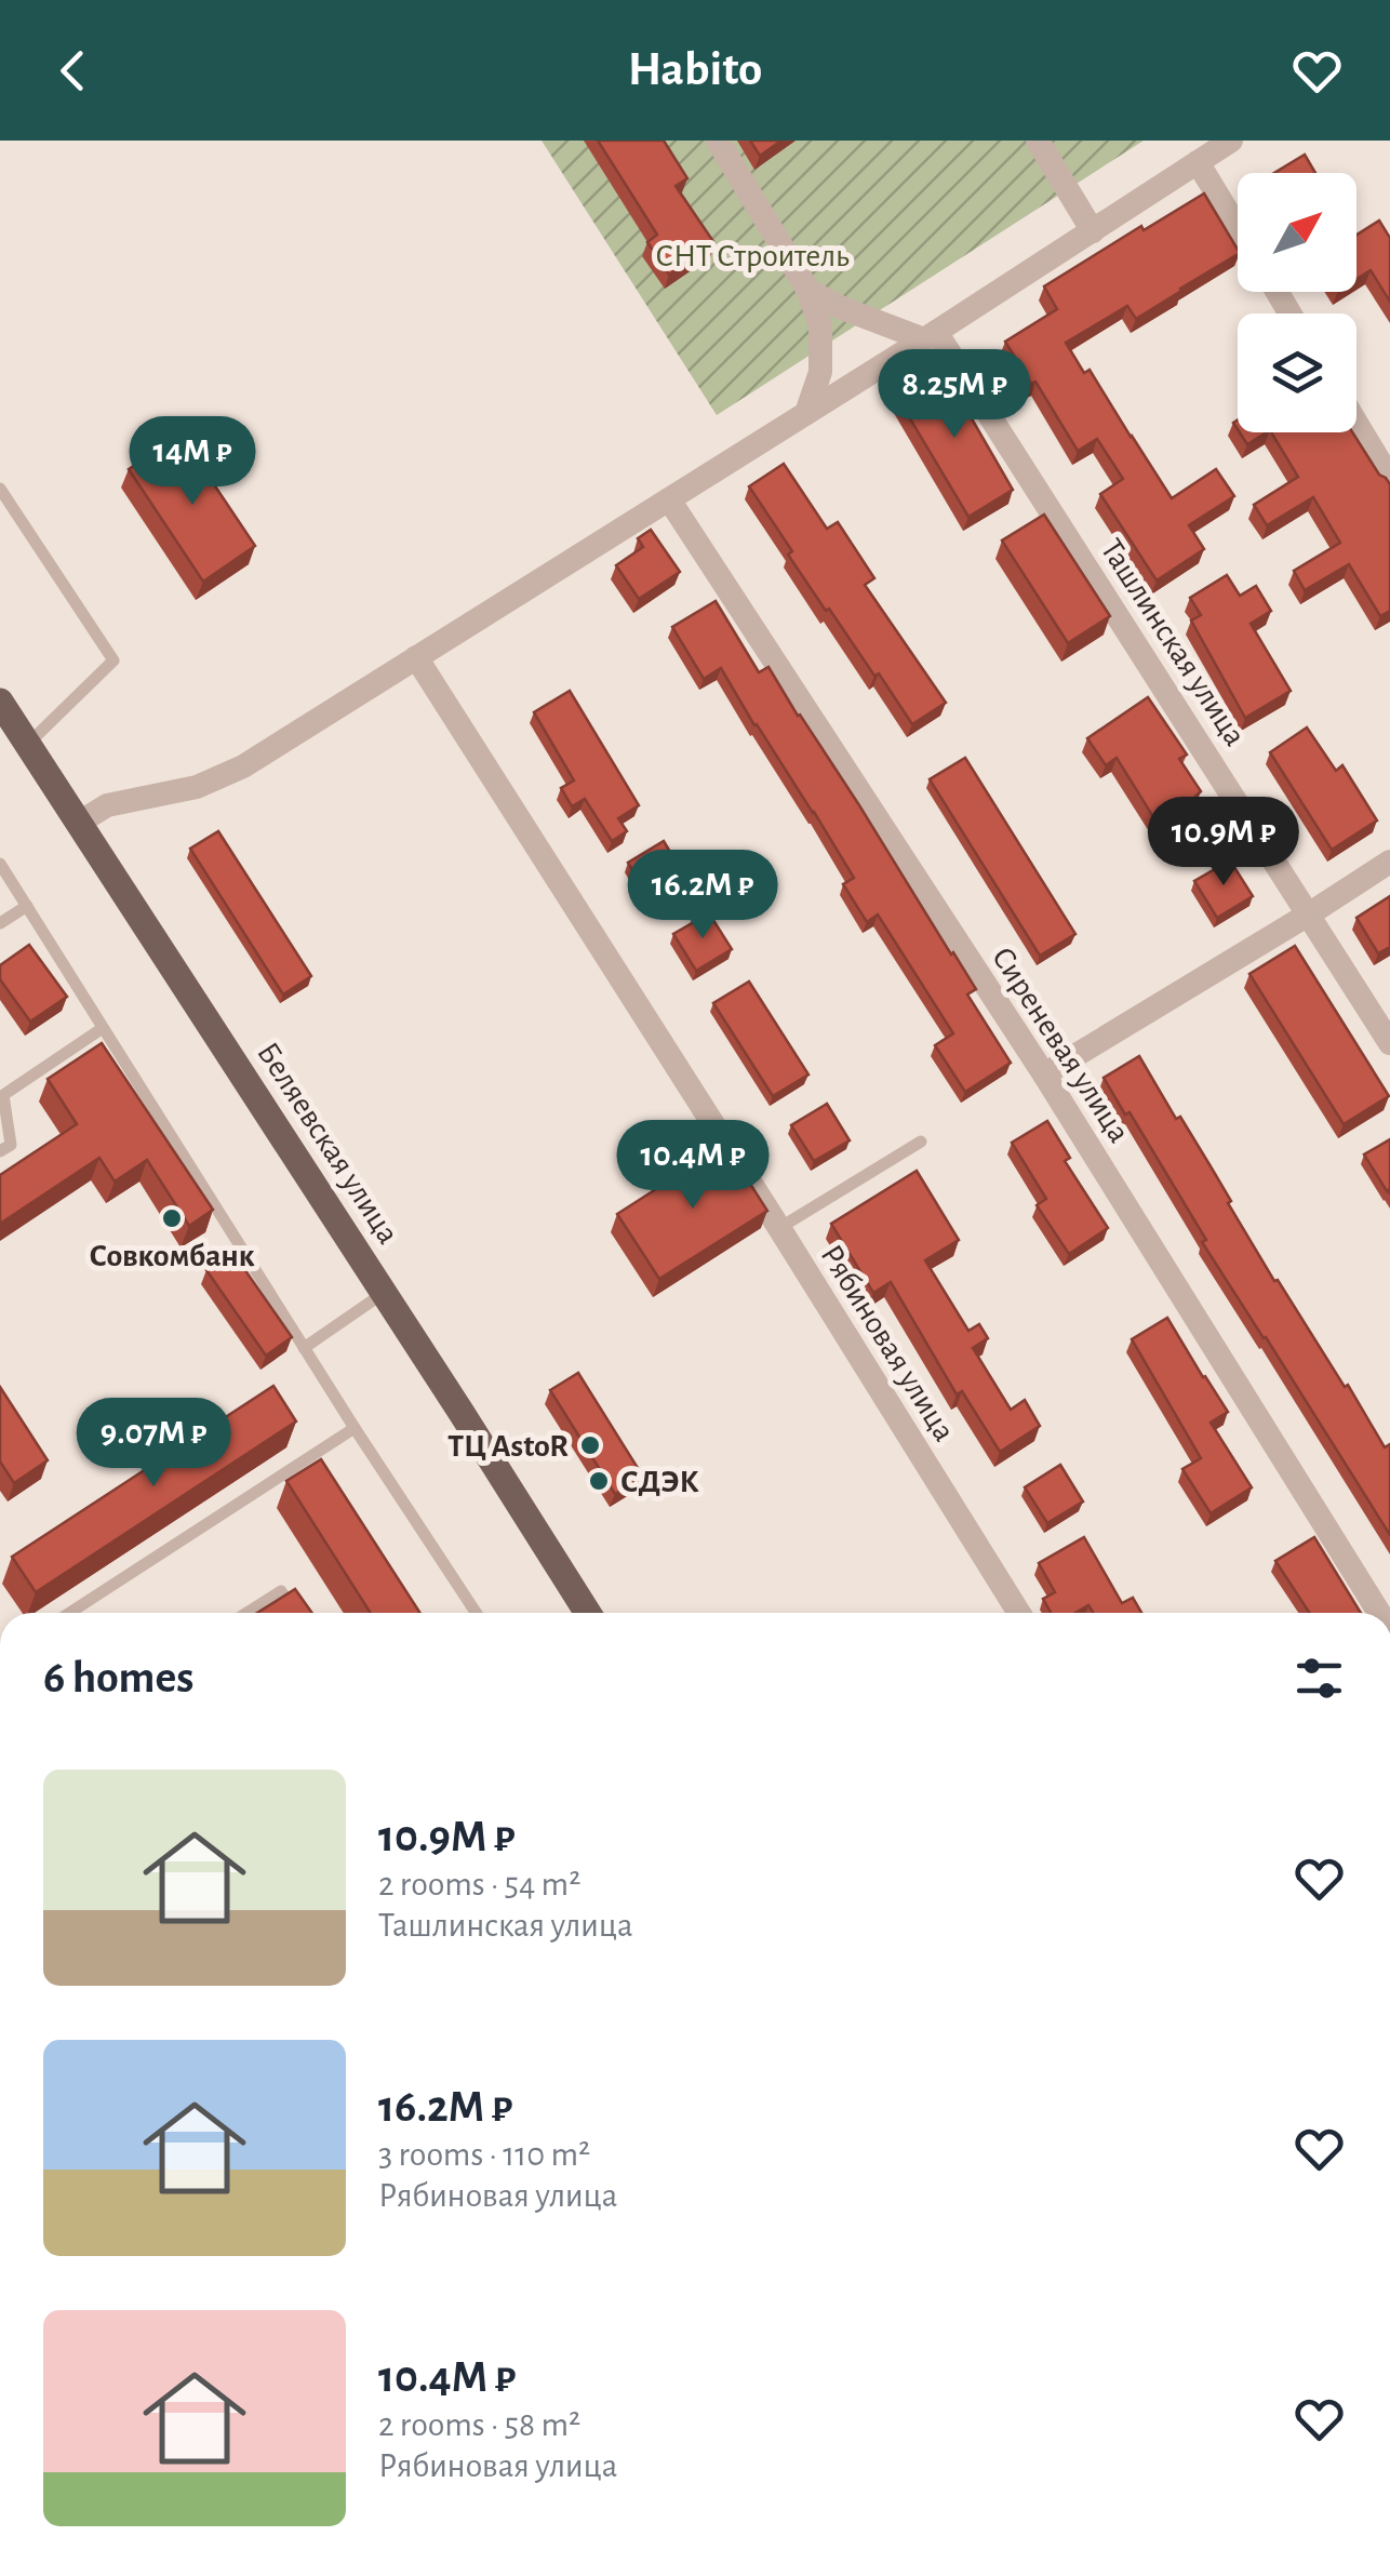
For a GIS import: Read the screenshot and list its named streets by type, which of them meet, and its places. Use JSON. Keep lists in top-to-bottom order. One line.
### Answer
{"streets":{"main road":["Беляевская улица"],"street":["Ташлинская улица","Сиреневая улица","Рябиновая улица"]},"parks":["СНТ Строитель"],"places":["Совкомбанк","ТЦ AstoR","СДЭК"],"north":"top right","page":{"header":"Habito","price":["8.25M ₽","14M ₽","10.9M ₽","16.2M ₽","10.4M ₽","9.07M ₽"],"heading":"6 homes","list":[{"name":"10.9M ₽","note":"2 rooms · 54 m² · Ташлинская улица"},{"name":"16.2M ₽","note":"3 rooms · 110 m² · Рябиновая улица"},{"name":"10.4M ₽","note":"2 rooms · 58 m² · Рябиновая улица"}]}}
